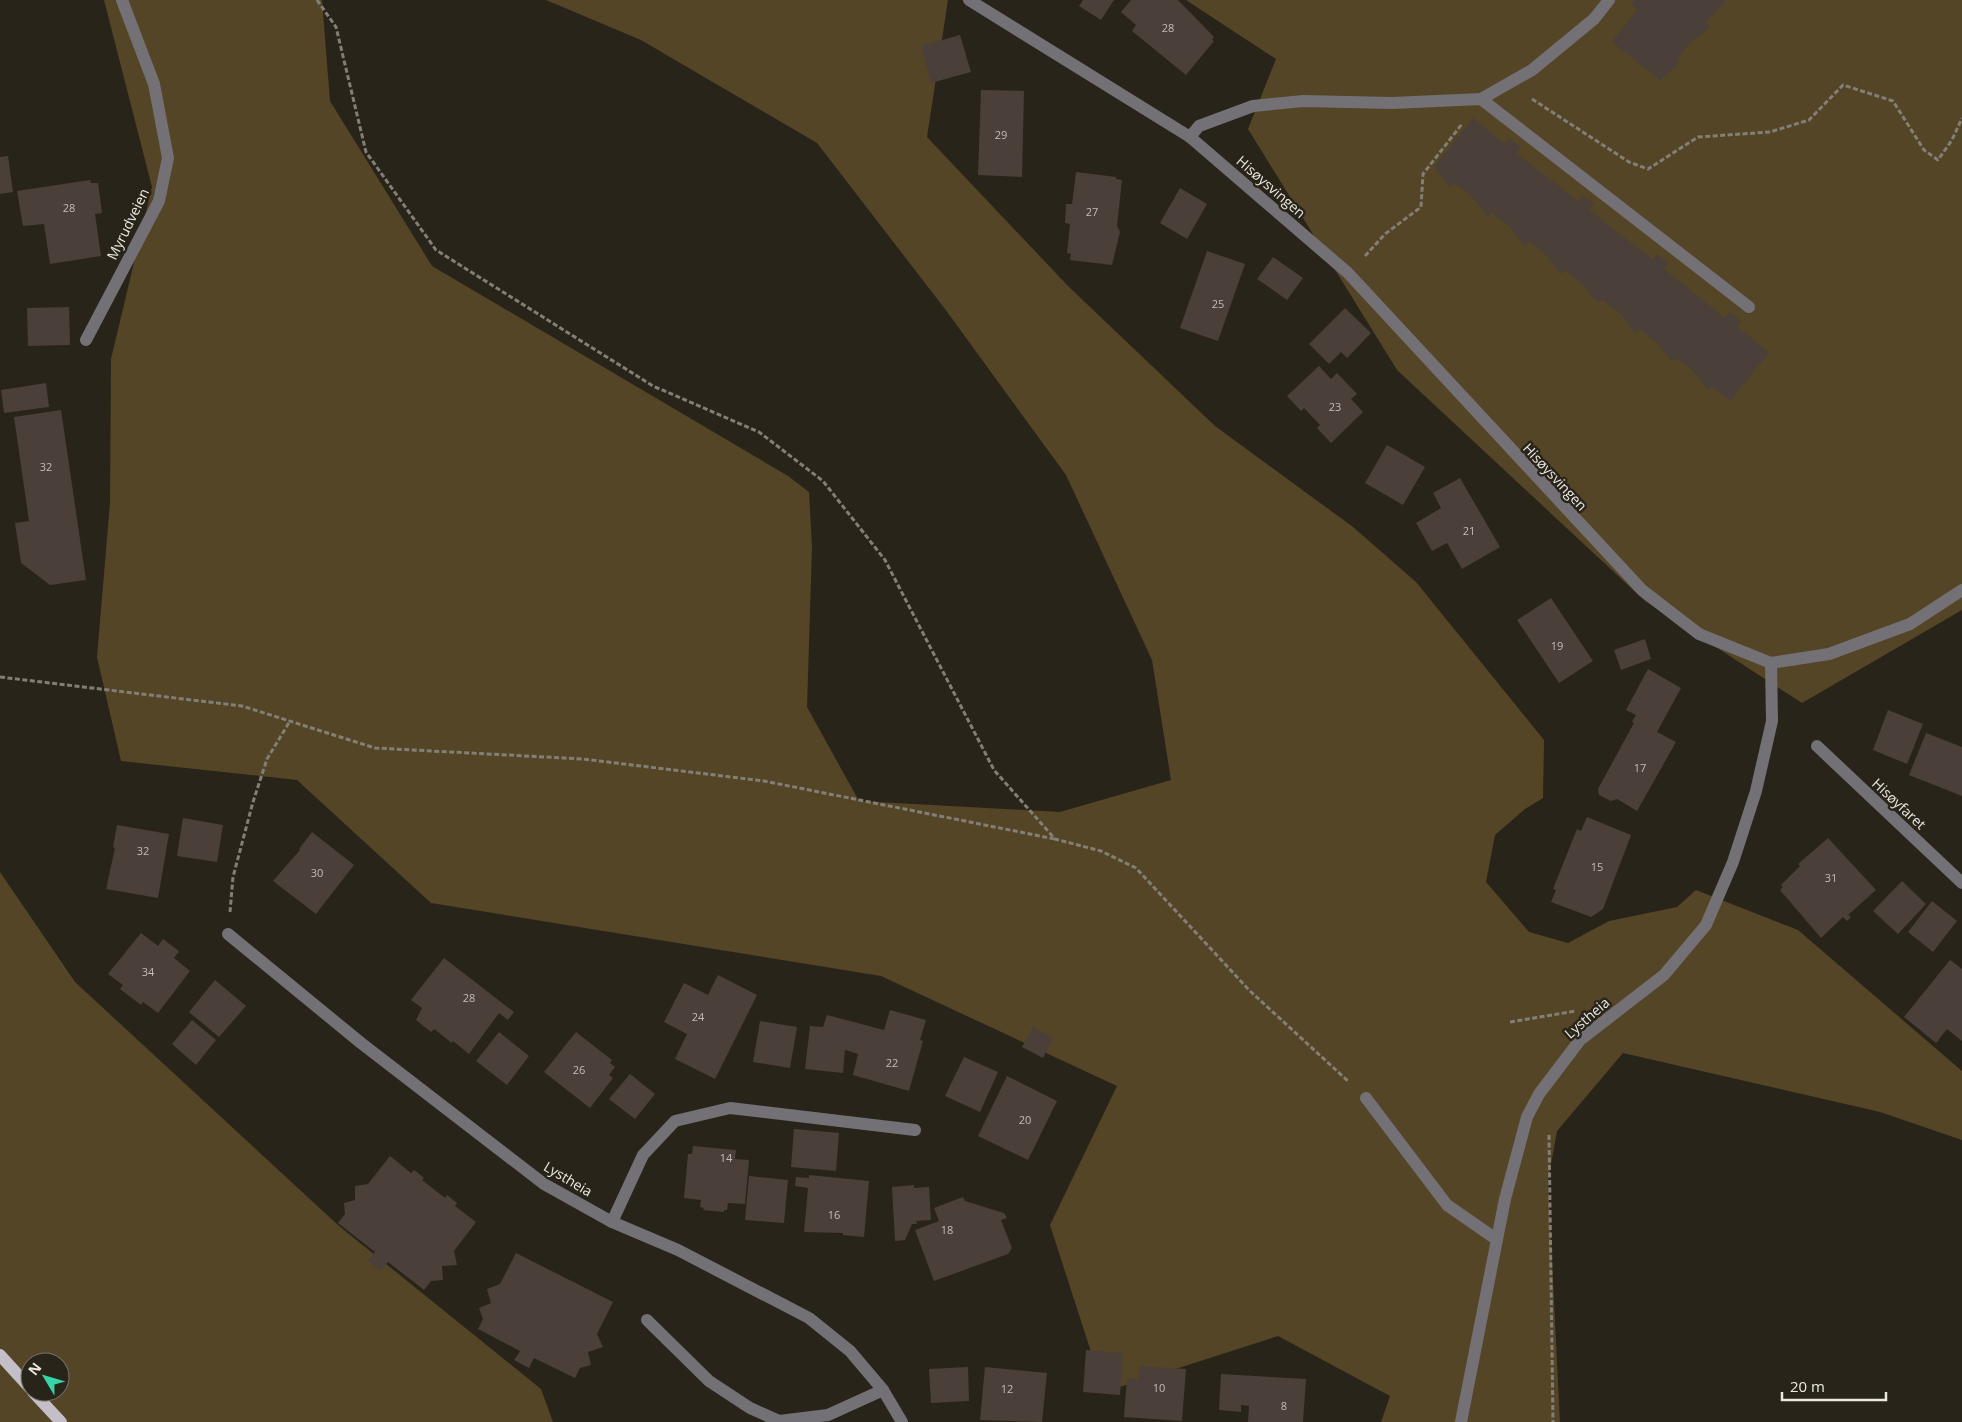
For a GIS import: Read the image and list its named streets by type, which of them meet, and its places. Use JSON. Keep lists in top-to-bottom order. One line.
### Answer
{"streets":{"street":["Hisøysvingen","Myrudveien","Hisøyfaret","Lystheia"]},"crossings":[["Hisøysvingen","Lystheia"]],"house_numbers":["28","29","28","27","25","23","32","21","19","17","32","15","30","31","34","28","24","22","26","20","14","16","18","10","12","8"],"scale_bar":"20 m","north":"top left"}
